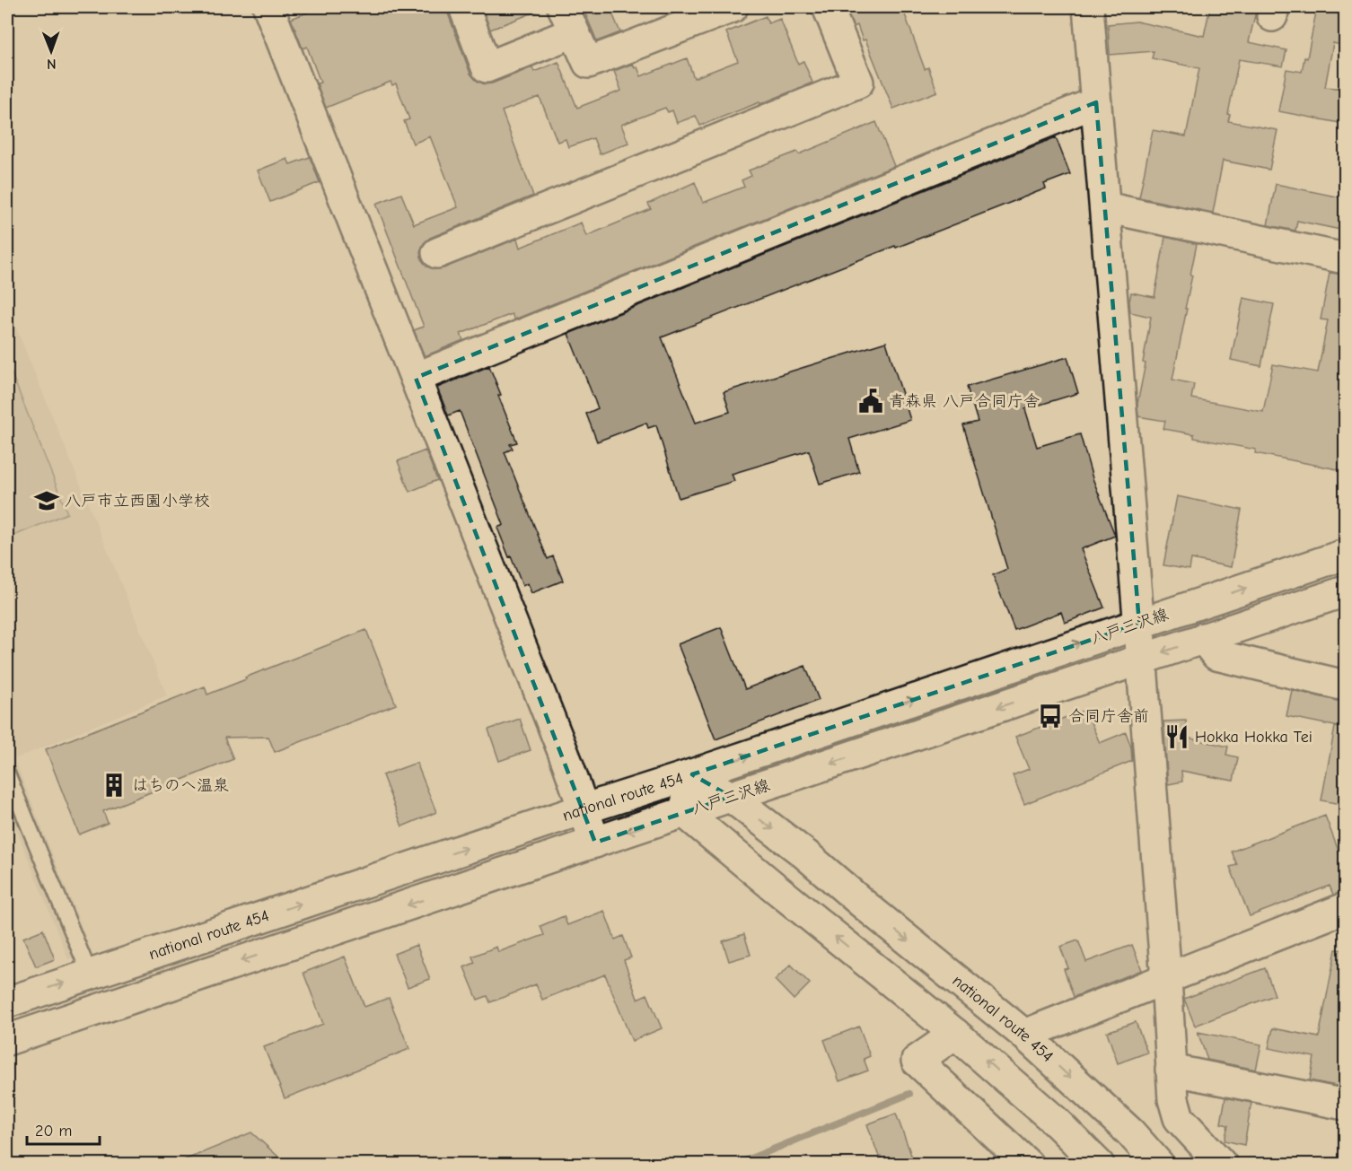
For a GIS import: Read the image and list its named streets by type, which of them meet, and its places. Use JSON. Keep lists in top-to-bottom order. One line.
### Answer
{"streets":{"main road":["八戸三沢線","national route 454"]},"crossings":[["八戸三沢線","national route 454"]],"places":{"public building":["青森県 八戸合同庁舎"],"school or university":["八戸市立西園小学校"],"bus stop":["合同庁舎前"],"restaurant":["Hokka Hokka Tei"],"building":["はちのへ温泉"]},"scale_bar":"20 m","north":"bottom"}
